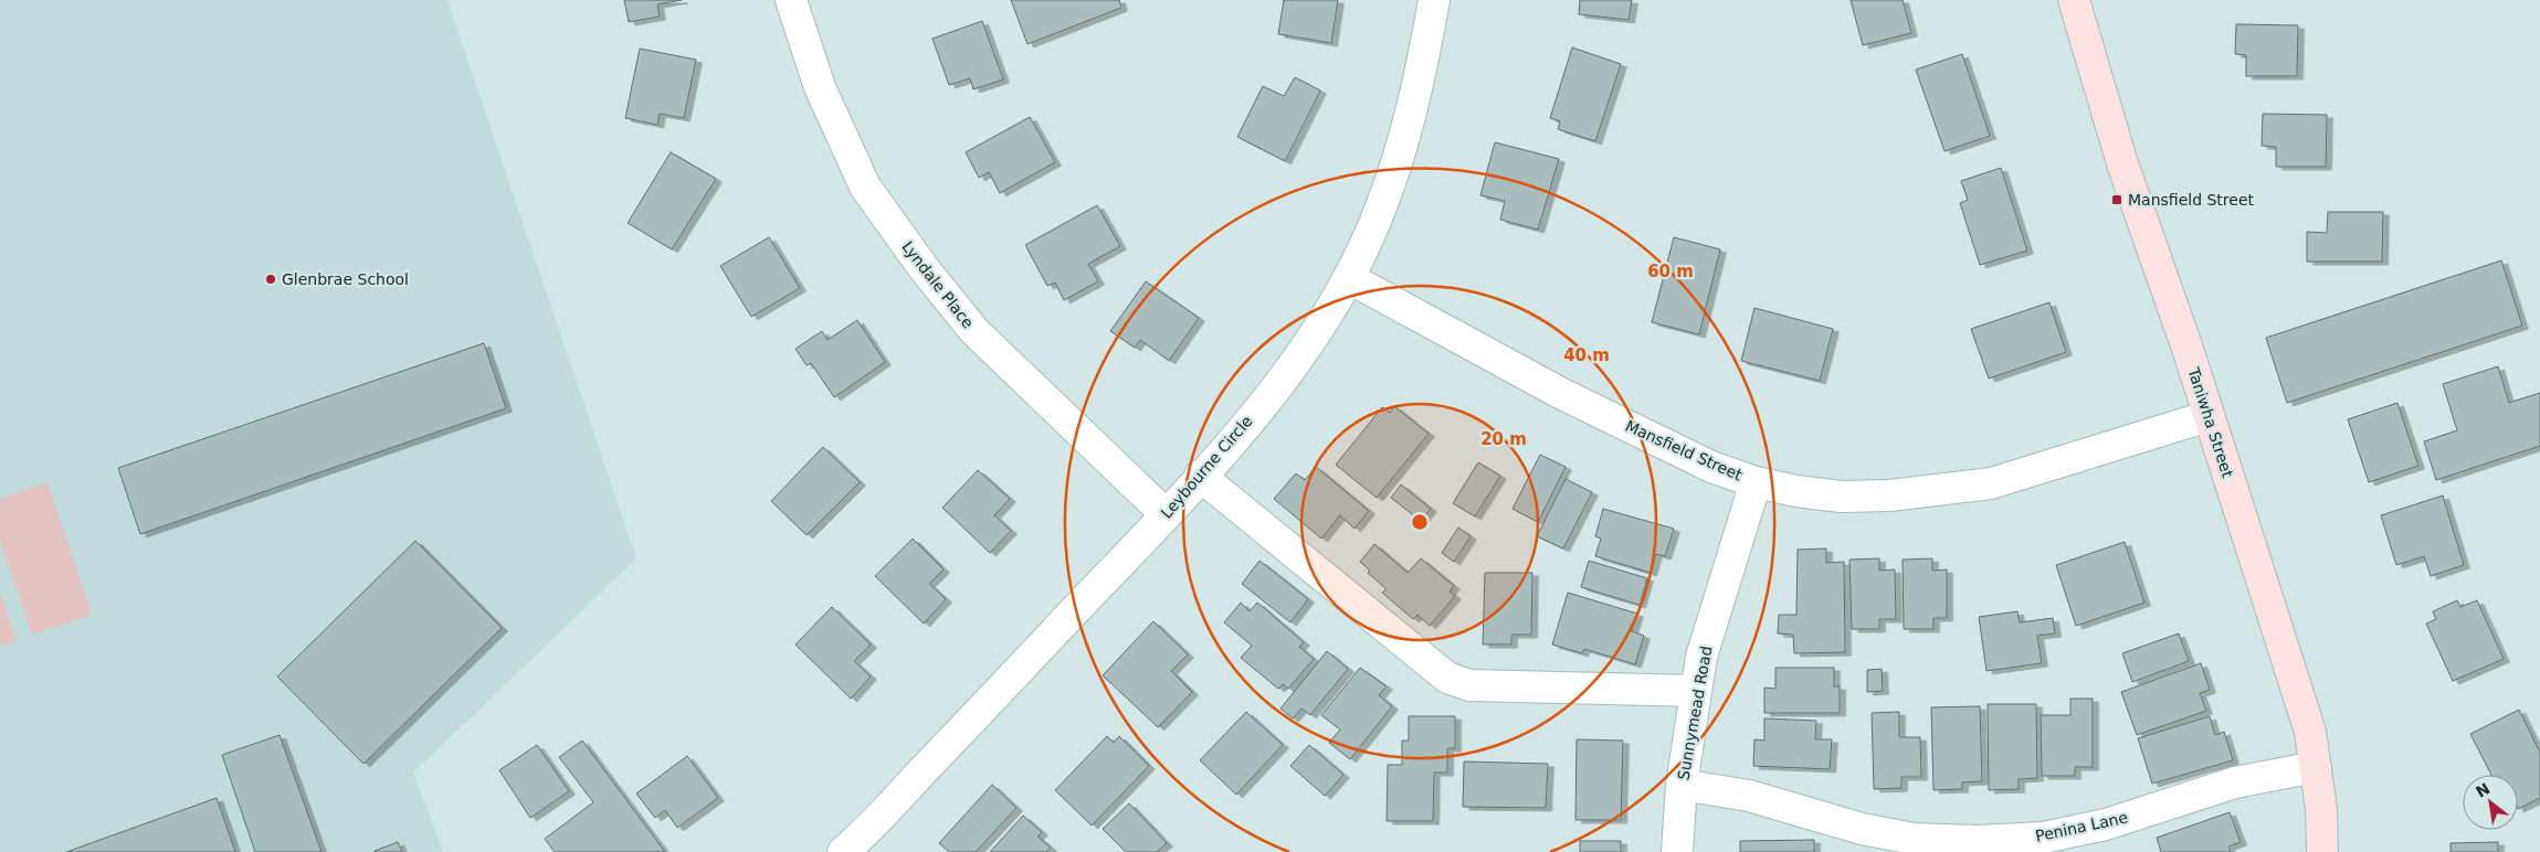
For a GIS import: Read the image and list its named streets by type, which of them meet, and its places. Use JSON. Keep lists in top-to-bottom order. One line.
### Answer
{"streets":{"main road":["Taniwha Street"],"street":["Lyndale Place","Mansfield Street","Leybourne Circle","Sunnymead Road","Penina Lane"]},"crossings":[["Lyndale Place","Leybourne Circle"],["Taniwha Street","Mansfield Street"],["Taniwha Street","Penina Lane"],["Mansfield Street","Leybourne Circle"],["Mansfield Street","Sunnymead Road"],["Sunnymead Road","Penina Lane"]],"places":{"transit":["Mansfield Street"],"other":["Glenbrae School"]},"north":"top left","rings":["60 m","40 m","20 m"]}
